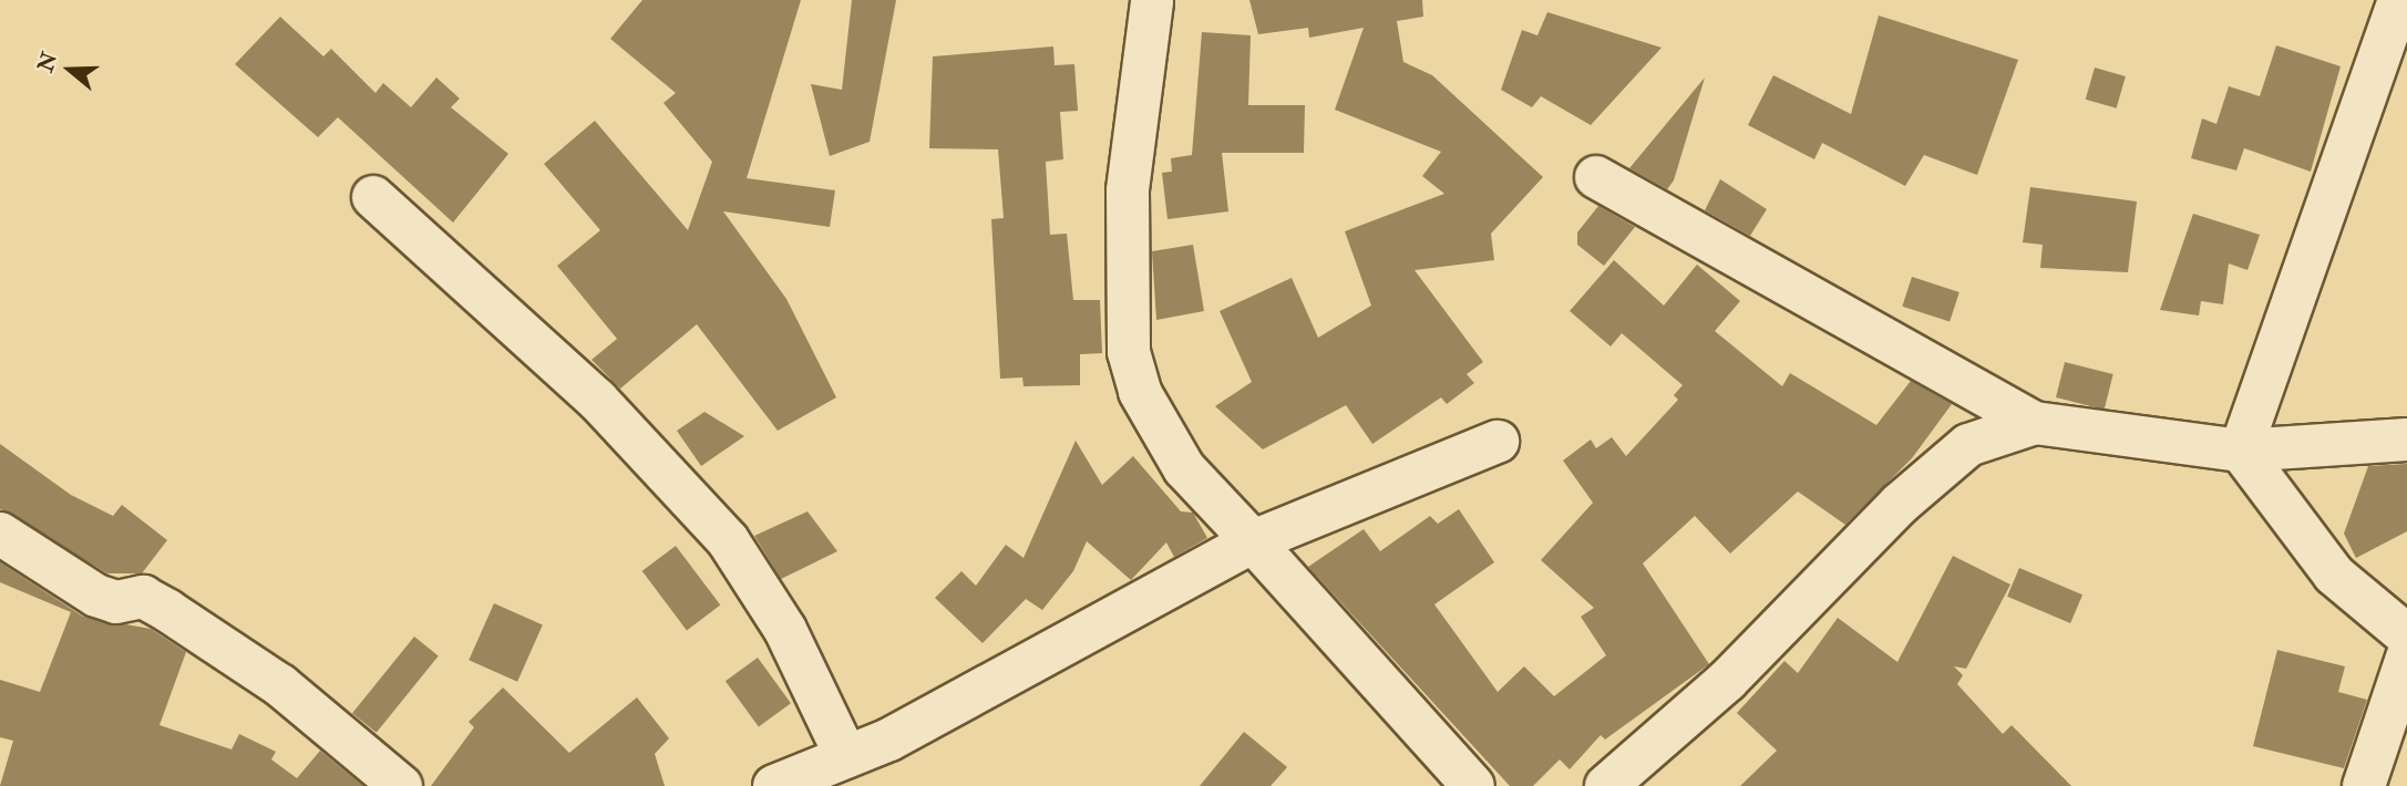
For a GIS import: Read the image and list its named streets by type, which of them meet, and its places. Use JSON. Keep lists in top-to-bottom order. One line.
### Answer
{"north":"left"}
